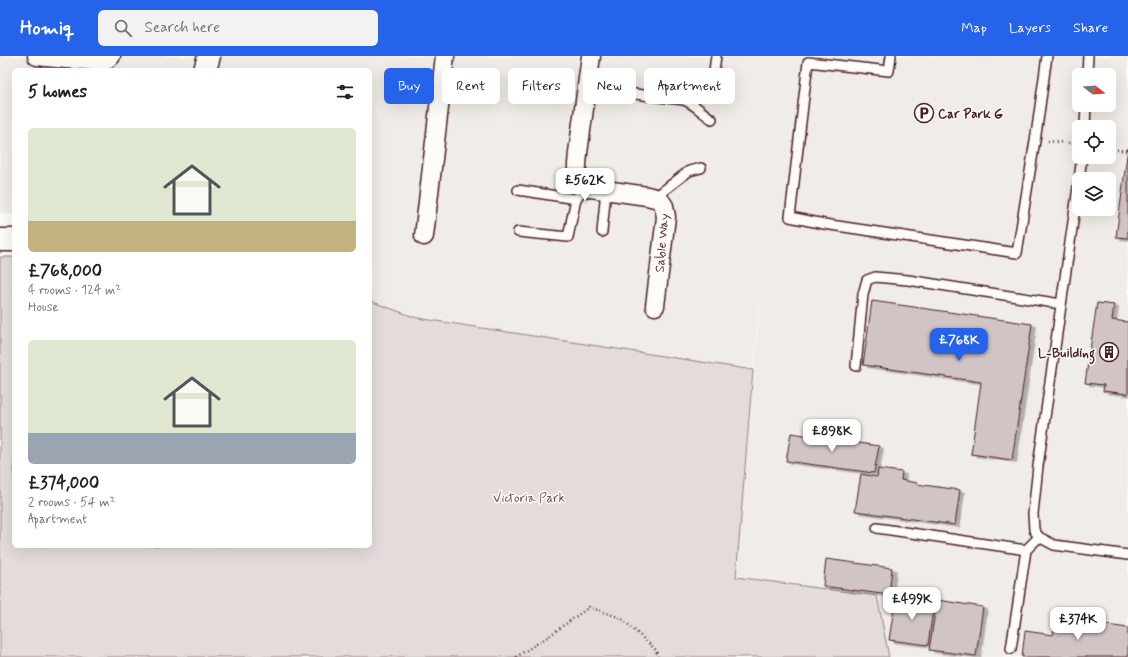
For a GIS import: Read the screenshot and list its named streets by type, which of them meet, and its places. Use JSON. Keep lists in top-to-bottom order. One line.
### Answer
{"streets":{"street":["Sable Way"]},"parks":["Victoria Park"],"places":{"parking":["Car Park G"],"building":["L-Building"]},"north":"right","page":{"header":"Homiq","search":"Search here","nav":["Map","Layers","Share"],"chip":["Buy","Rent","Filters","New","Apartment"],"heading":"5 homes","list":[{"name":"£768,000","note":"4 rooms · 124 m² · House"},{"name":"£374,000","note":"2 rooms · 54 m² · Apartment"}],"price":["£562K","£768K","£898K","£499K","£374K"]}}
